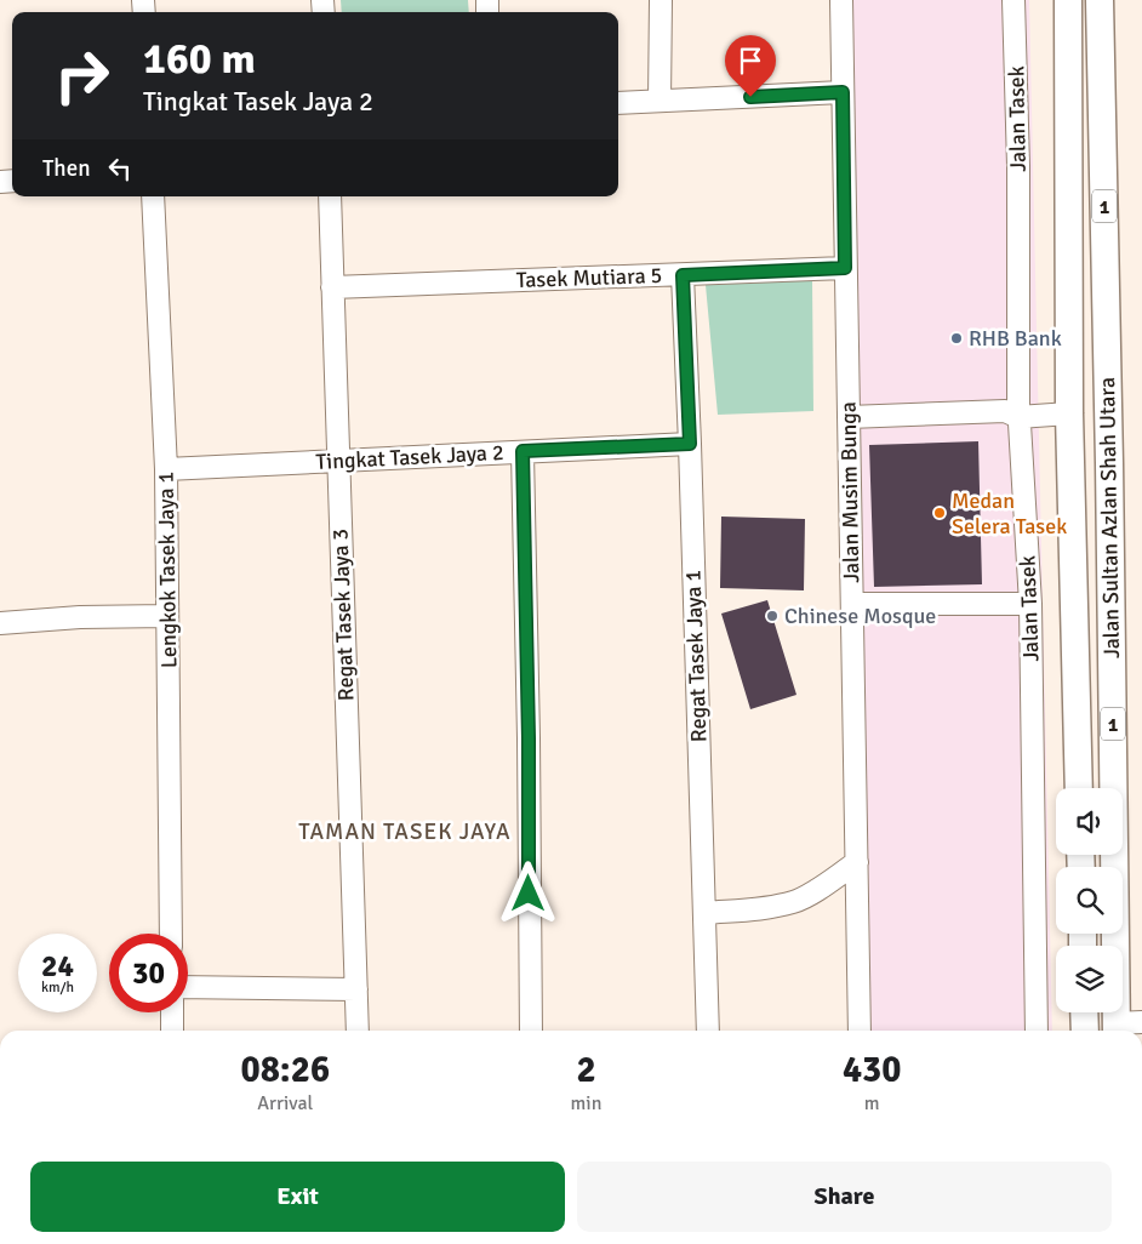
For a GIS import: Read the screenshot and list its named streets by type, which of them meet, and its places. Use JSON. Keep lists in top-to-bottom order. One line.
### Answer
{"streets":{"main road":["1","Jalan Sultan Azlan Shah Utara"],"street":["Jalan Tasek","Tasek Mutiara 5","Tingkat Tasek Jaya 2","Jalan Musim Bunga","Lengkok Tasek Jaya 1","Regat Tasek Jaya 3","Regat Tasek Jaya 1"]},"crossings":[["Tasek Mutiara 5","Jalan Musim Bunga"],["Tasek Mutiara 5","Regat Tasek Jaya 3"],["Tasek Mutiara 5","Regat Tasek Jaya 1"],["Tingkat Tasek Jaya 2","Lengkok Tasek Jaya 1"],["Tingkat Tasek Jaya 2","Regat Tasek Jaya 3"],["Tingkat Tasek Jaya 2","Regat Tasek Jaya 1"]],"districts":["TAMAN TASEK JAYA"],"places":["RHB Bank","Medan Selera Tasek","Chinese Mosque"],"page":{"turn":["160 m","Tingkat Tasek Jaya 2"],"then":"Then","speed":"24 km/h","limit":"30","eta":["08:26","Arrival","2","min","430","m"],"buttons":["Exit","Share"]}}
